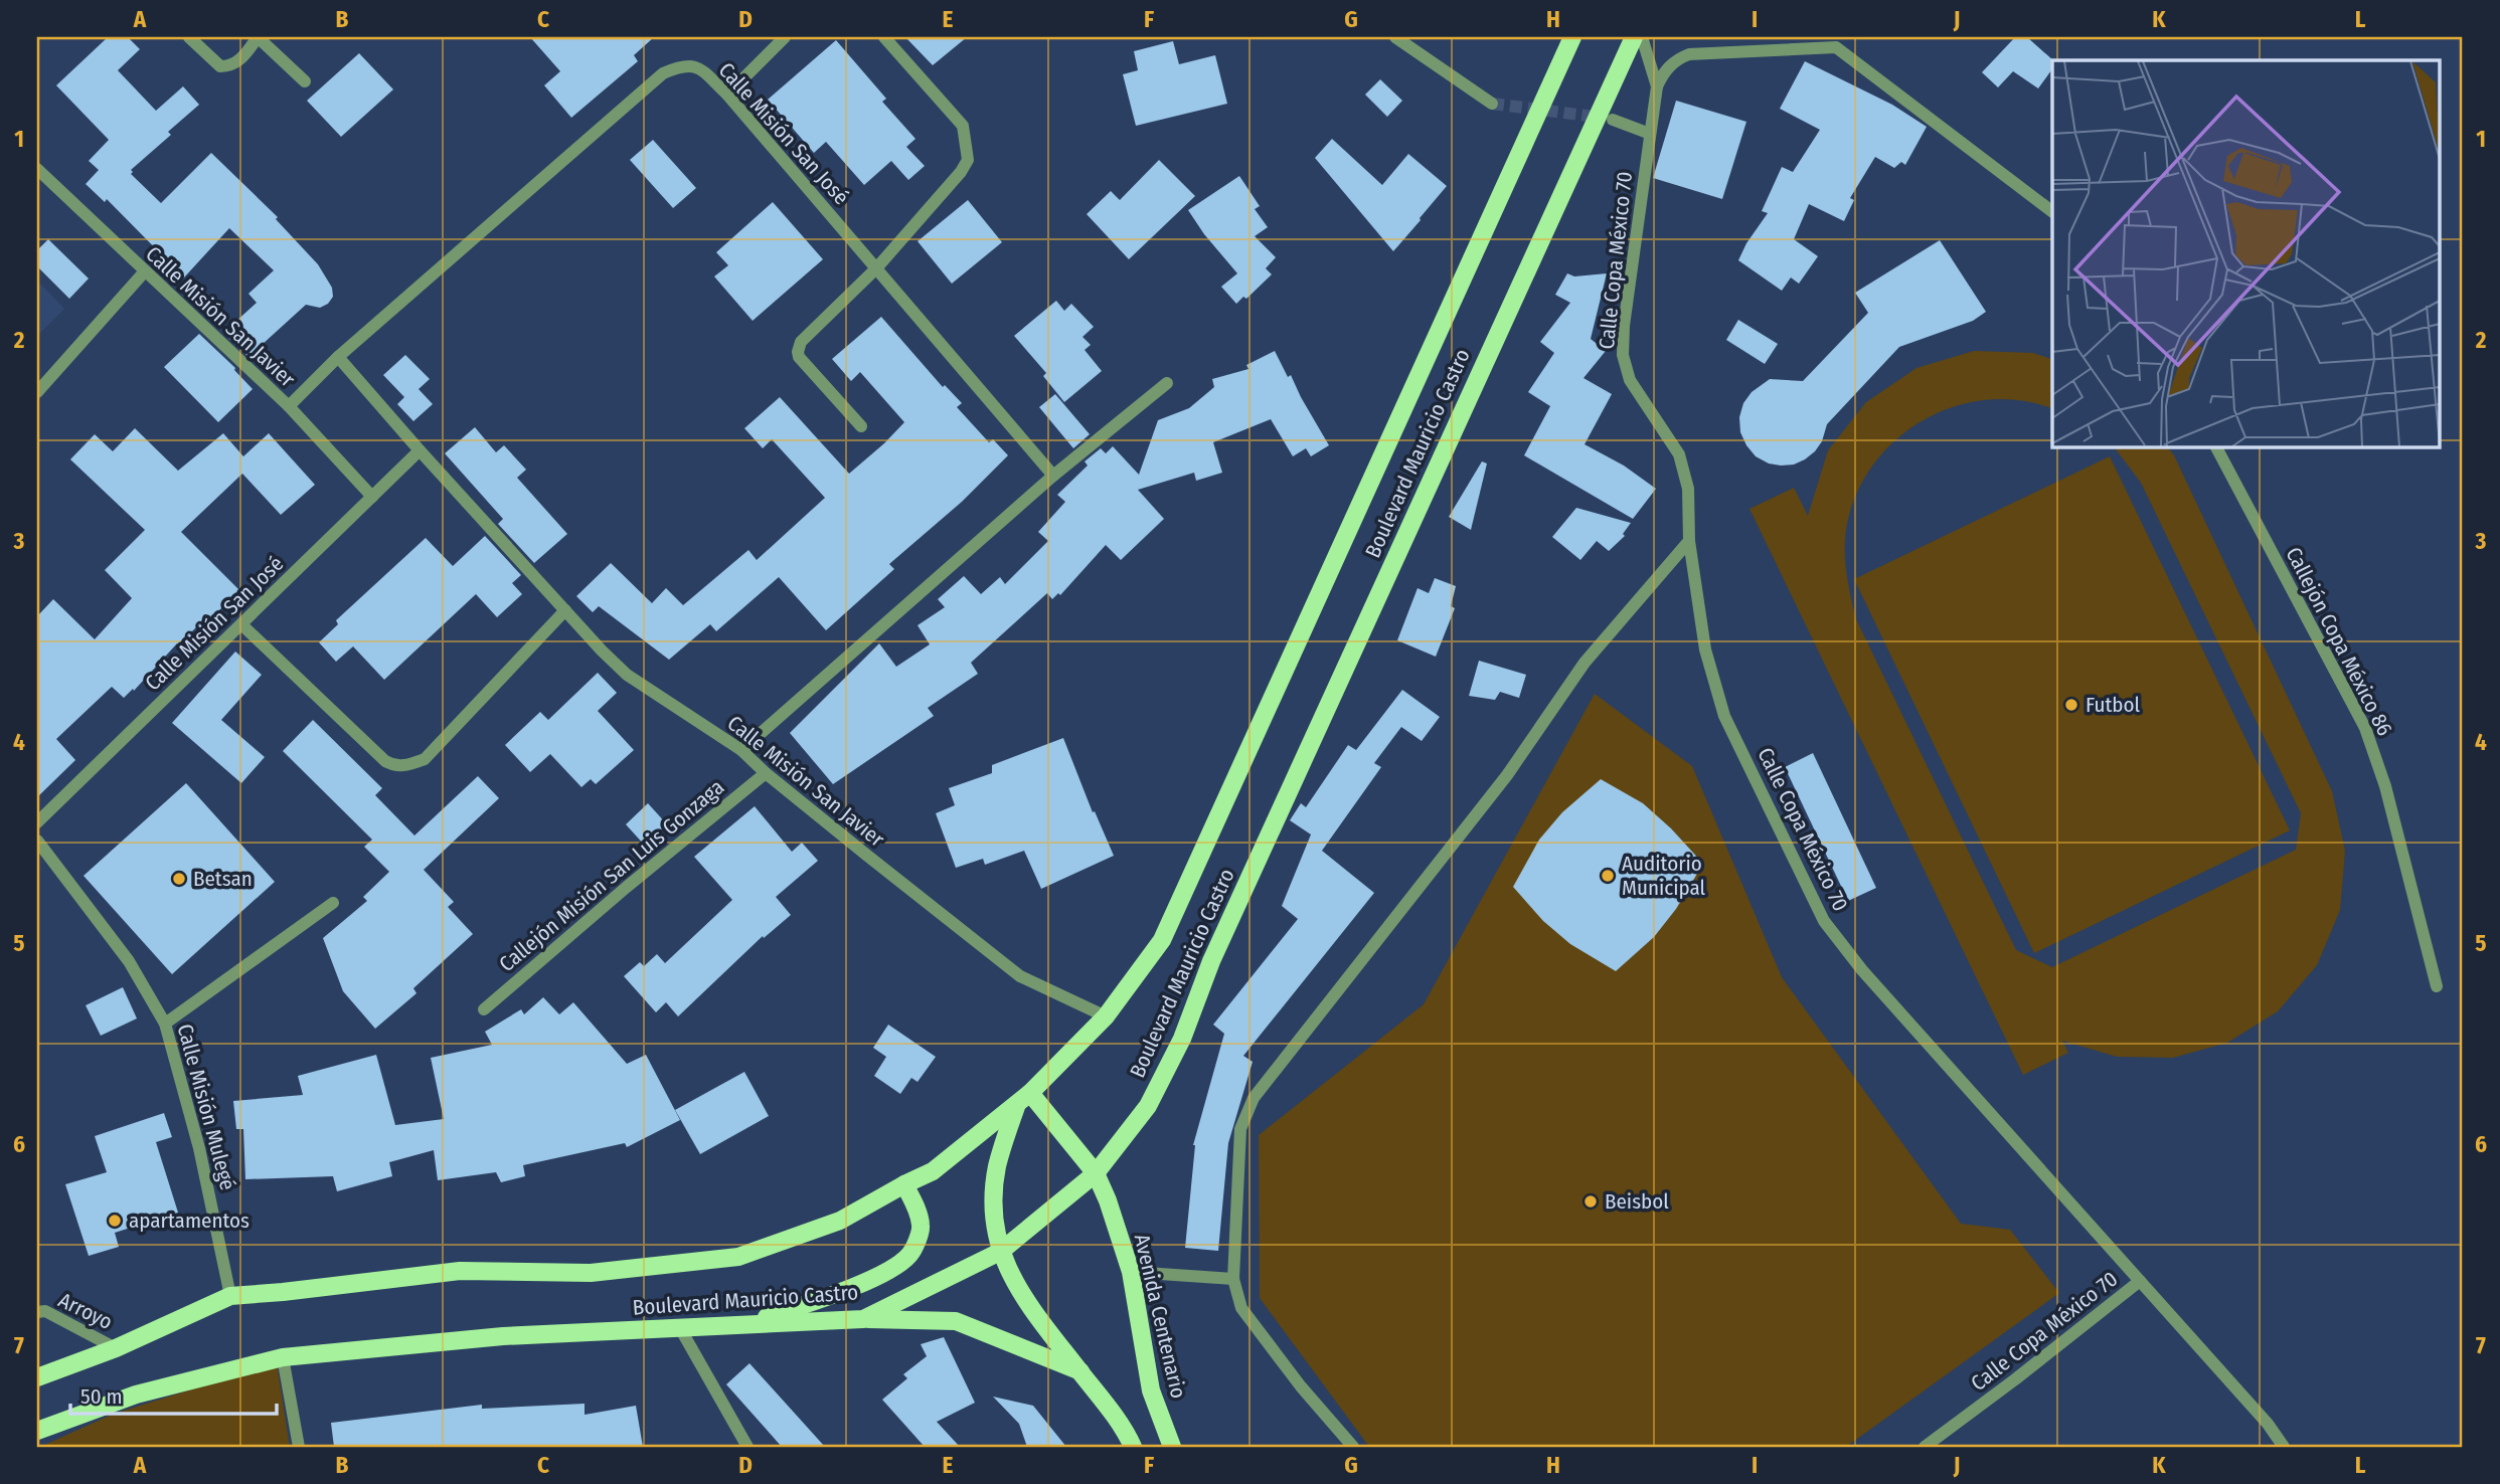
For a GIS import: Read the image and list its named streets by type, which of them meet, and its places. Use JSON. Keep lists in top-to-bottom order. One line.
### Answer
{"streets":{"main road":["Boulevard Mauricio Castro","Avenida Centenario"],"street":["Calle Misión San José","Calle Copa México 70","Calle Misión San Javier","Callejón Copa México 86","Callejón Misión San Luis Gonzaga","Calle Misión Mulegé","Arroyo"]},"crossings":[["Calle Misión San José","Calle Misión San Javier"],["Calle Misión San Javier","Boulevard Mauricio Castro"],["Calle Misión San Javier","Callejón Misión San Luis Gonzaga"],["Boulevard Mauricio Castro","Calle Misión Mulegé"],["Boulevard Mauricio Castro","Arroyo"],["Boulevard Mauricio Castro","Avenida Centenario"]],"places":["Futbol","Auditorio Municipal","Betsan","Beisbol","apartamentos"],"scale_bar":"50 m","grid":{"columns":["A","B","C","D","E","F","G","H","I","J","K","L"],"rows":["1","2","3","4","5","6","7"]}}
